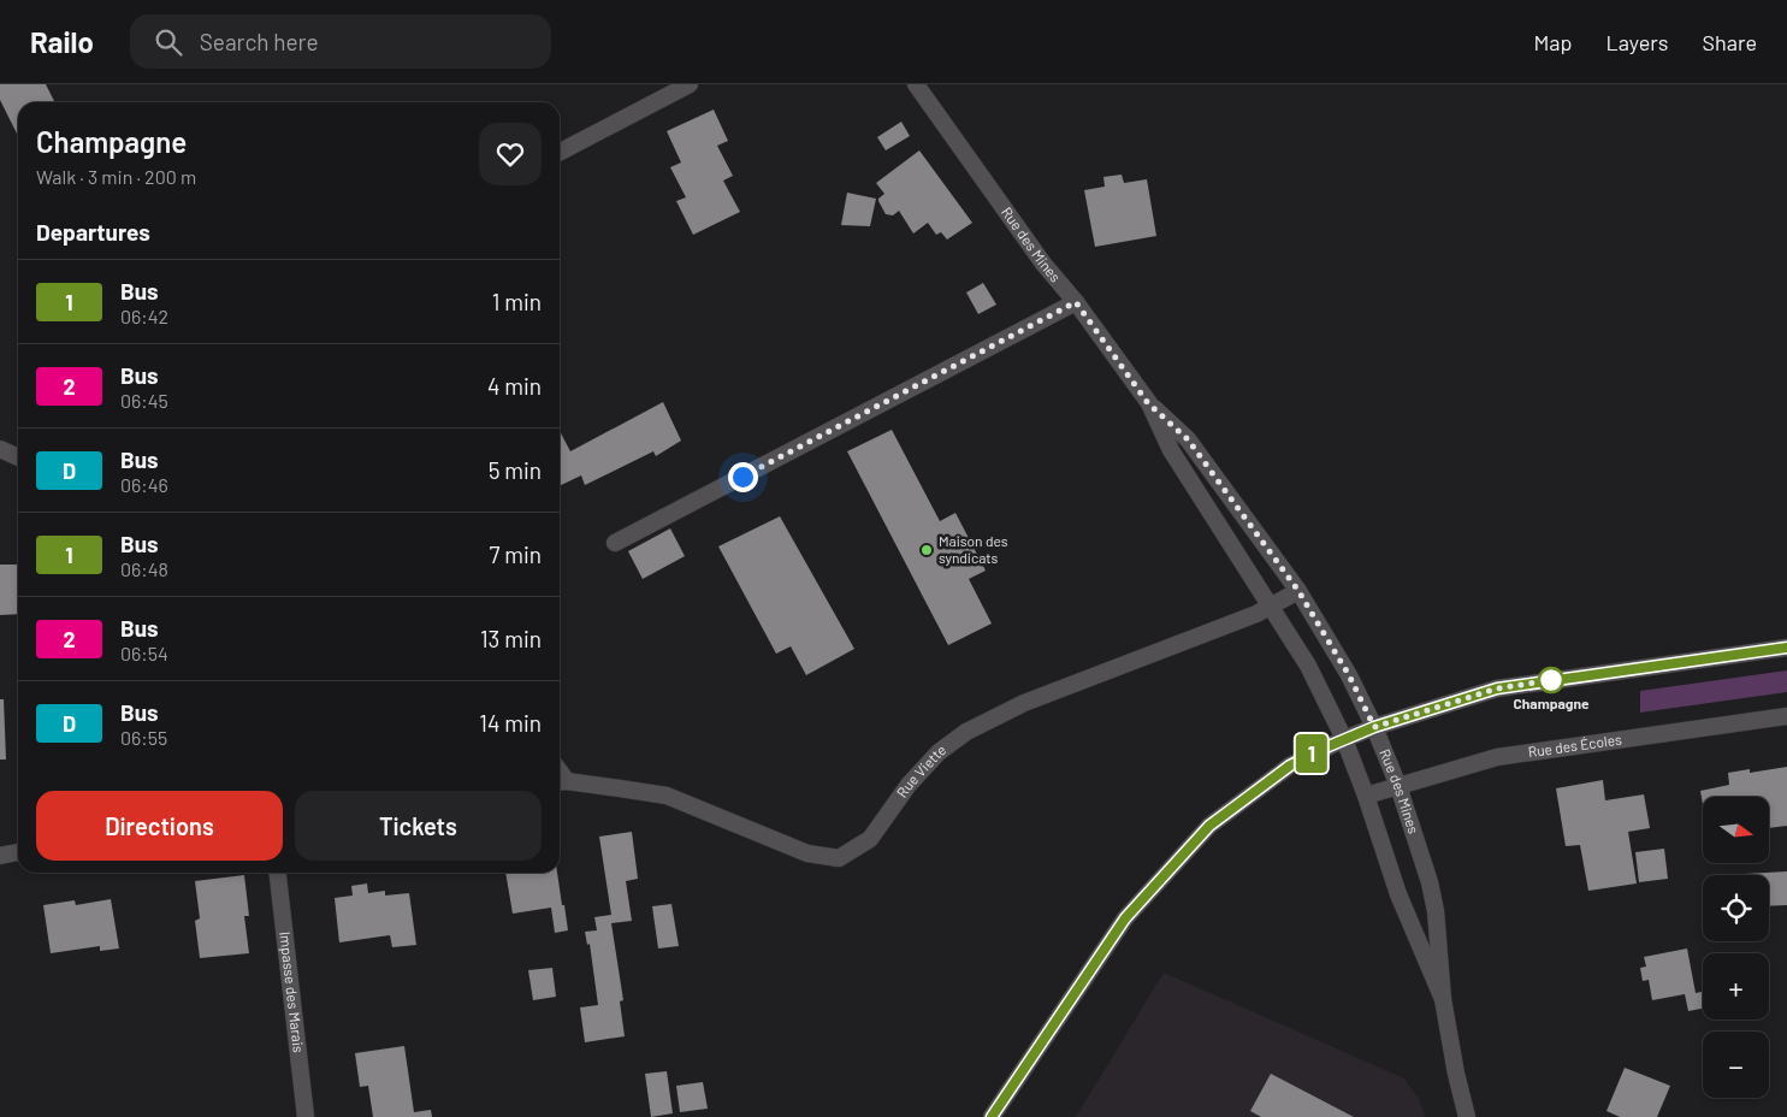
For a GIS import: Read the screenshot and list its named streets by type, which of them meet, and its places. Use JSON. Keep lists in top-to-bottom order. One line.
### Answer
{"streets":{"street":["Rue des Mines","Rue des Écoles","Rue Viette","Impasse des Marais"]},"crossings":[["Rue des Mines","Rue des Écoles"],["Rue des Mines","Rue Viette"]],"places":["Maison des syndicats","Champagne"],"lines":["bus line 1"],"north":"right","page":{"header":"Railo","search":"Search here","nav":["Map","Layers","Share"],"on_map":"1","heading":[["Champagne","Walk · 3 min · 200 m"],"Departures"],"list":[{"mark":"1","name":"Bus","note":"06:42","value":"1 min"},{"mark":"2","name":"Bus","note":"06:45","value":"4 min"},{"mark":"D","name":"Bus","note":"06:46","value":"5 min"},{"mark":"1","name":"Bus","note":"06:48","value":"7 min"},{"mark":"2","name":"Bus","note":"06:54","value":"13 min"},{"mark":"D","name":"Bus","note":"06:55","value":"14 min"}],"buttons":["Directions","Tickets"],"map_buttons":["+","−"]}}
